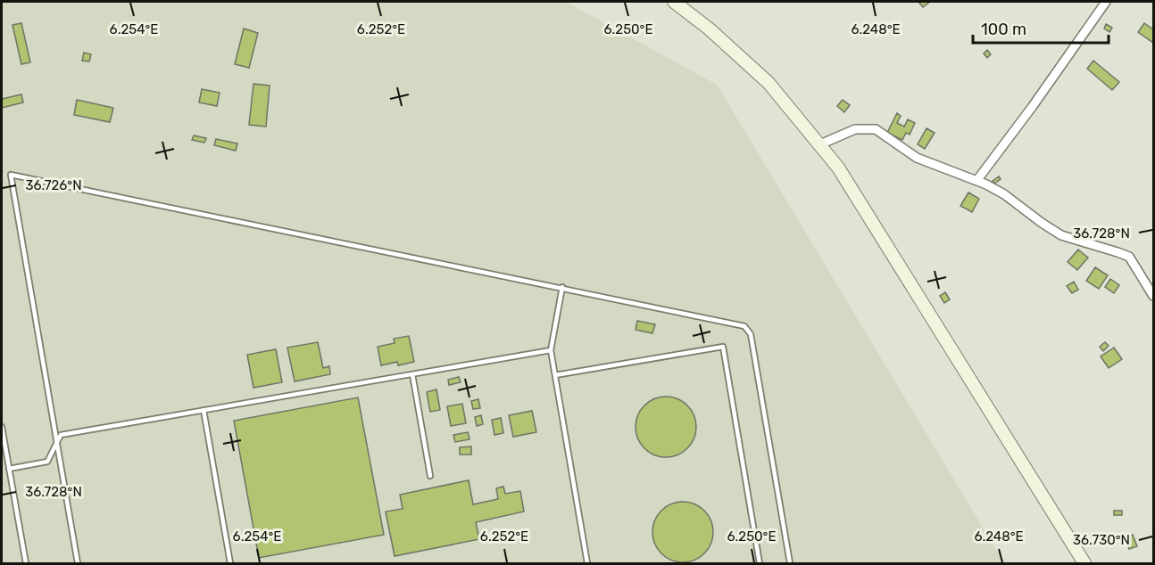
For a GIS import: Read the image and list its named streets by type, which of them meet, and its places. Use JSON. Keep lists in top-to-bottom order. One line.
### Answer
{"scale_bar":"100 m","coordinates":["6.254°E","6.252°E","6.250°E","6.248°E","36.726°N","36.728°N","36.730°N"]}
